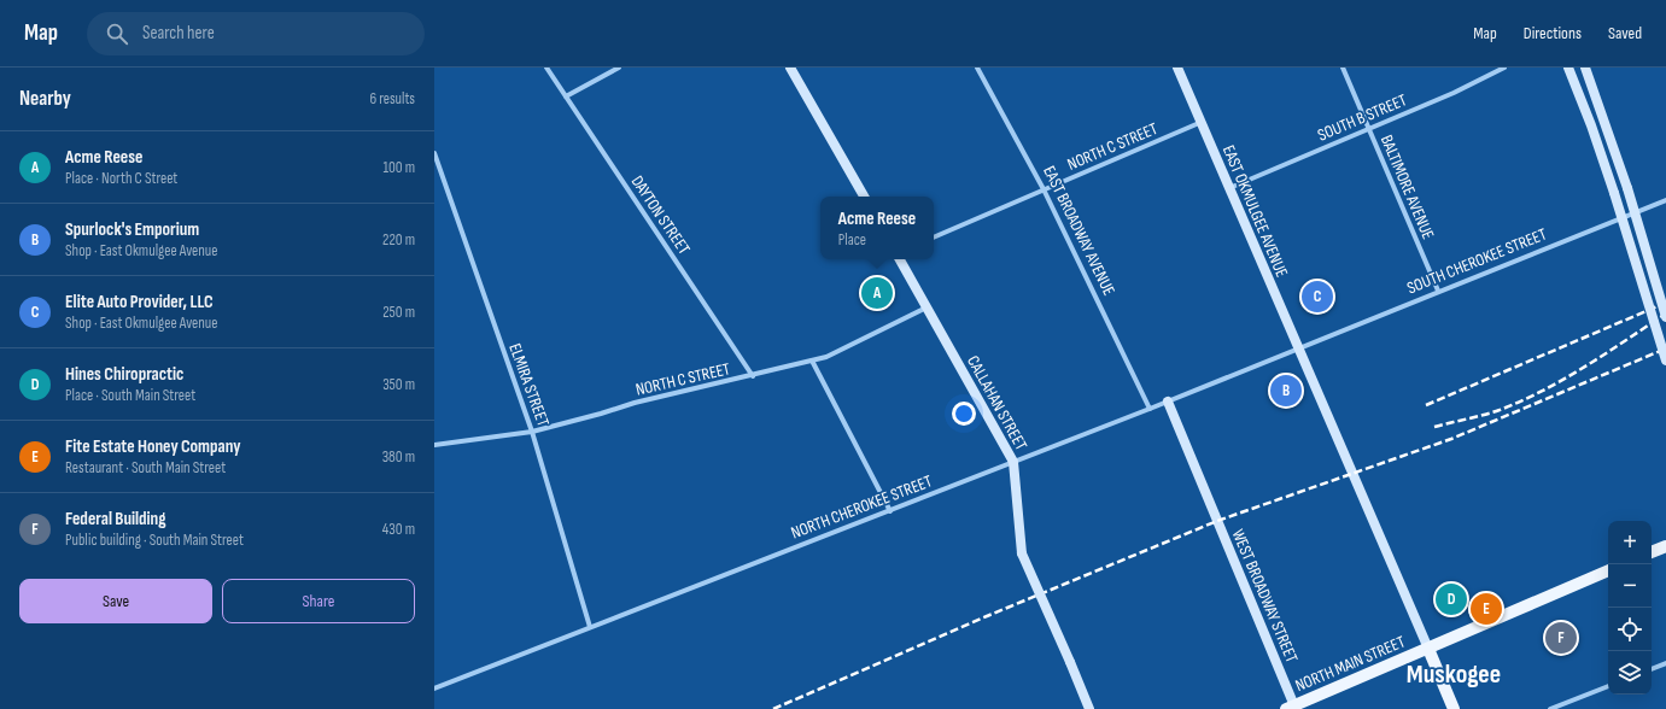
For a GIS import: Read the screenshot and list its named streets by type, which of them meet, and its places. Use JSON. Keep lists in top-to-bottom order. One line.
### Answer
{"streets":{"main road":["NORTH MAIN STREET"],"street":["SOUTH B STREET","NORTH C STREET","BALTIMORE AVENUE","EAST OKMULGEE AVENUE","DAYTON STREET","EAST BROADWAY AVENUE","SOUTH CHEROKEE STREET","ELMIRA STREET","CALLAHAN STREET","NORTH CHEROKEE STREET","WEST BROADWAY STREET"]},"crossings":[["SOUTH B STREET","BALTIMORE AVENUE"],["SOUTH B STREET","EAST OKMULGEE AVENUE"],["NORTH C STREET","EAST OKMULGEE AVENUE"],["NORTH C STREET","DAYTON STREET"],["NORTH C STREET","EAST BROADWAY AVENUE"],["NORTH C STREET","ELMIRA STREET"],["NORTH C STREET","CALLAHAN STREET"],["BALTIMORE AVENUE","SOUTH CHEROKEE STREET"],["EAST OKMULGEE AVENUE","SOUTH CHEROKEE STREET"],["EAST OKMULGEE AVENUE","NORTH CHEROKEE STREET"],["EAST OKMULGEE AVENUE","NORTH MAIN STREET"],["EAST BROADWAY AVENUE","NORTH CHEROKEE STREET"],["SOUTH CHEROKEE STREET","NORTH CHEROKEE STREET"],["ELMIRA STREET","NORTH CHEROKEE STREET"],["CALLAHAN STREET","NORTH CHEROKEE STREET"],["NORTH CHEROKEE STREET","WEST BROADWAY STREET"],["WEST BROADWAY STREET","NORTH MAIN STREET"]],"districts":["Muskogee"],"page":{"header":"Map","search":"Search here","nav":["Map","Directions","Saved"],"heading":["Nearby","6 results"],"list":[{"mark":"A","name":"Acme Reese","note":"Place · North C Street","value":"100 m"},{"mark":"B","name":"Spurlock's Emporium","note":"Shop · East Okmulgee Avenue","value":"220 m"},{"mark":"C","name":"Elite Auto Provider, LLC","note":"Shop · East Okmulgee Avenue","value":"250 m"},{"mark":"D","name":"Hines Chiropractic","note":"Place · South Main Street","value":"350 m"},{"mark":"E","name":"Fite Estate Honey Company","note":"Restaurant · South Main Street","value":"380 m"},{"mark":"F","name":"Federal Building","note":"Public building · South Main Street","value":"430 m"}],"popup":["Acme Reese","Place"],"pins":["A","C","B","D","E","F"],"map_buttons":["+","−"],"buttons":["Save","Share"]}}
